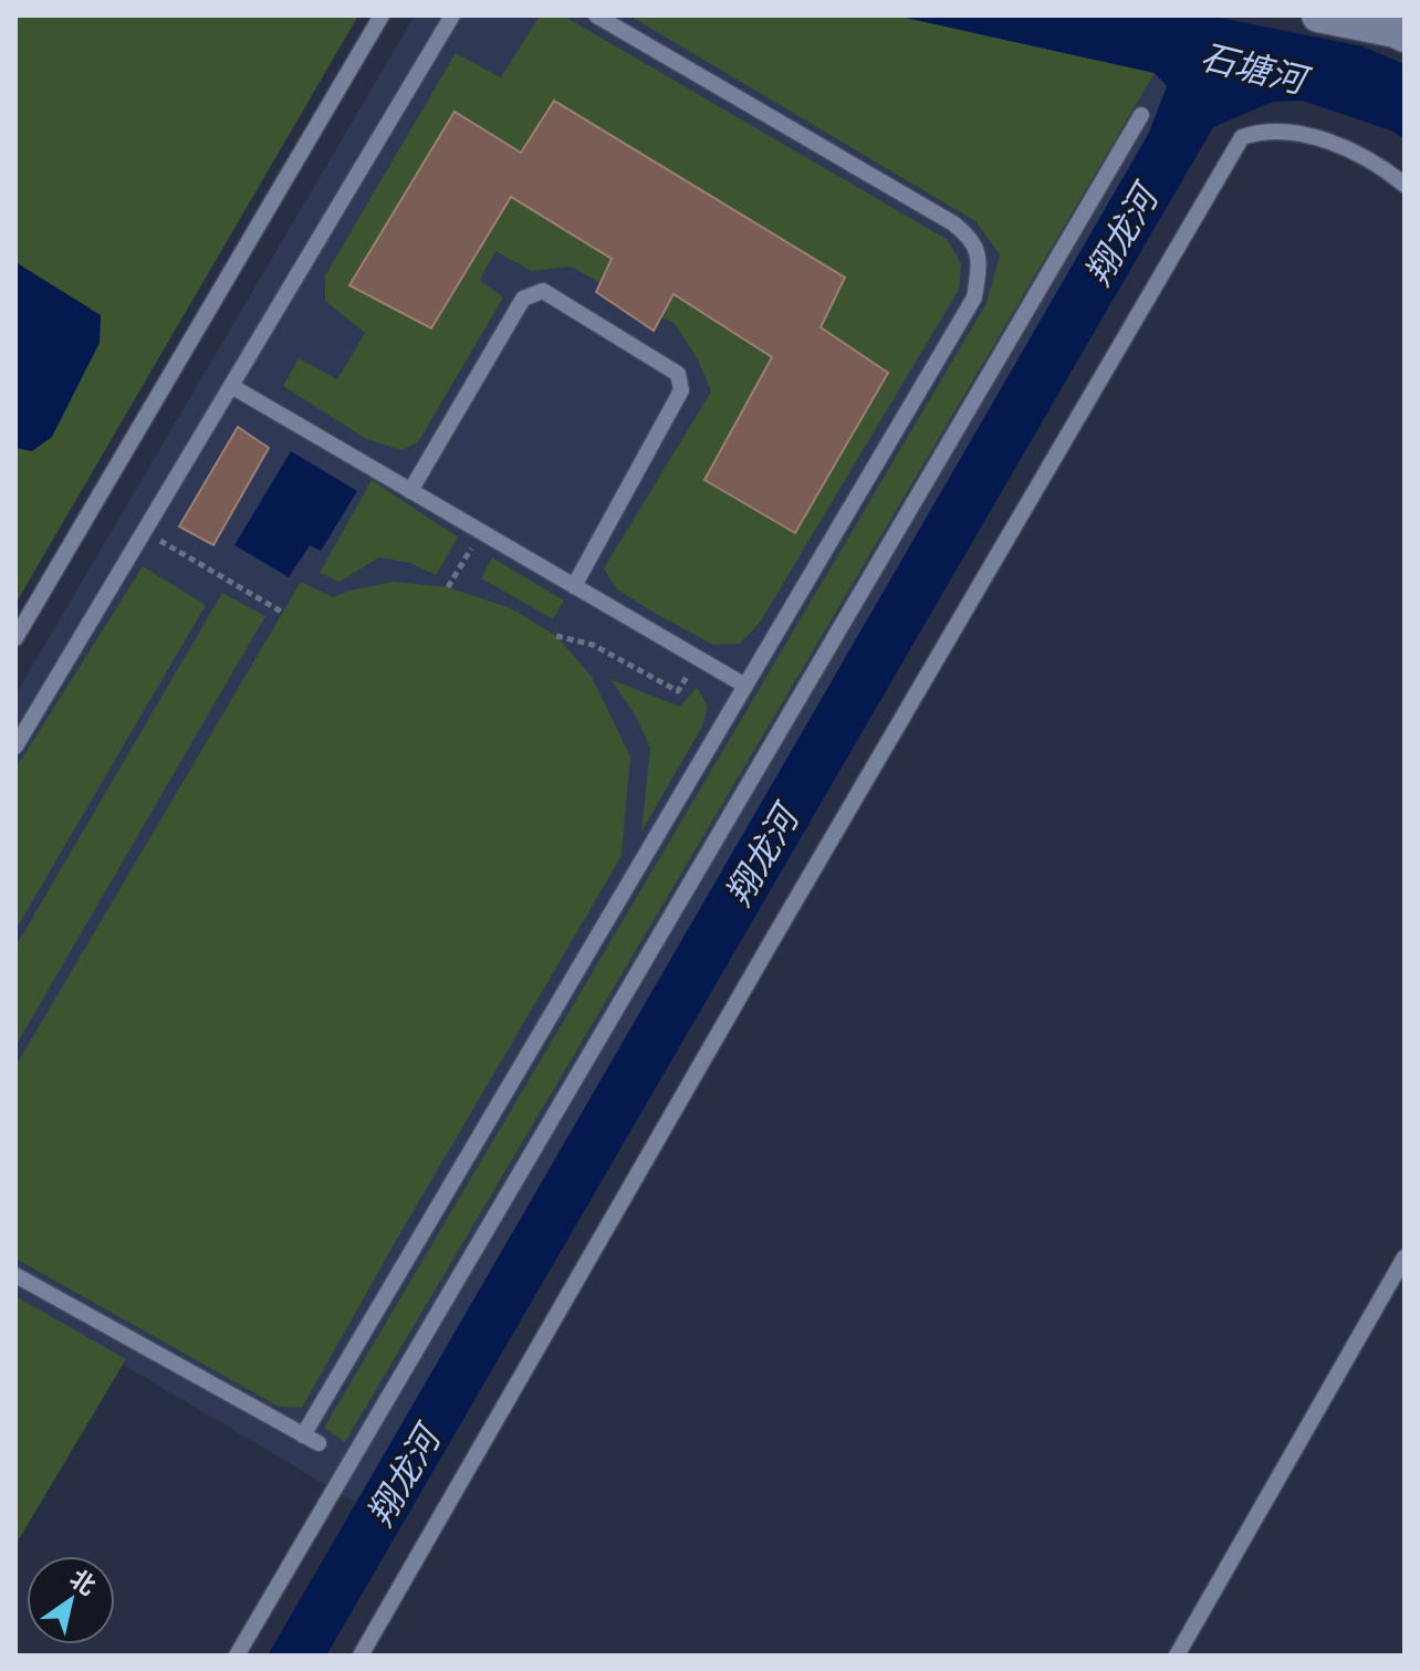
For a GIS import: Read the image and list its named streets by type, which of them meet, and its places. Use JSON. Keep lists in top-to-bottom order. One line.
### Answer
{"water":["石塘河","翔龙河"],"north":"top right"}
